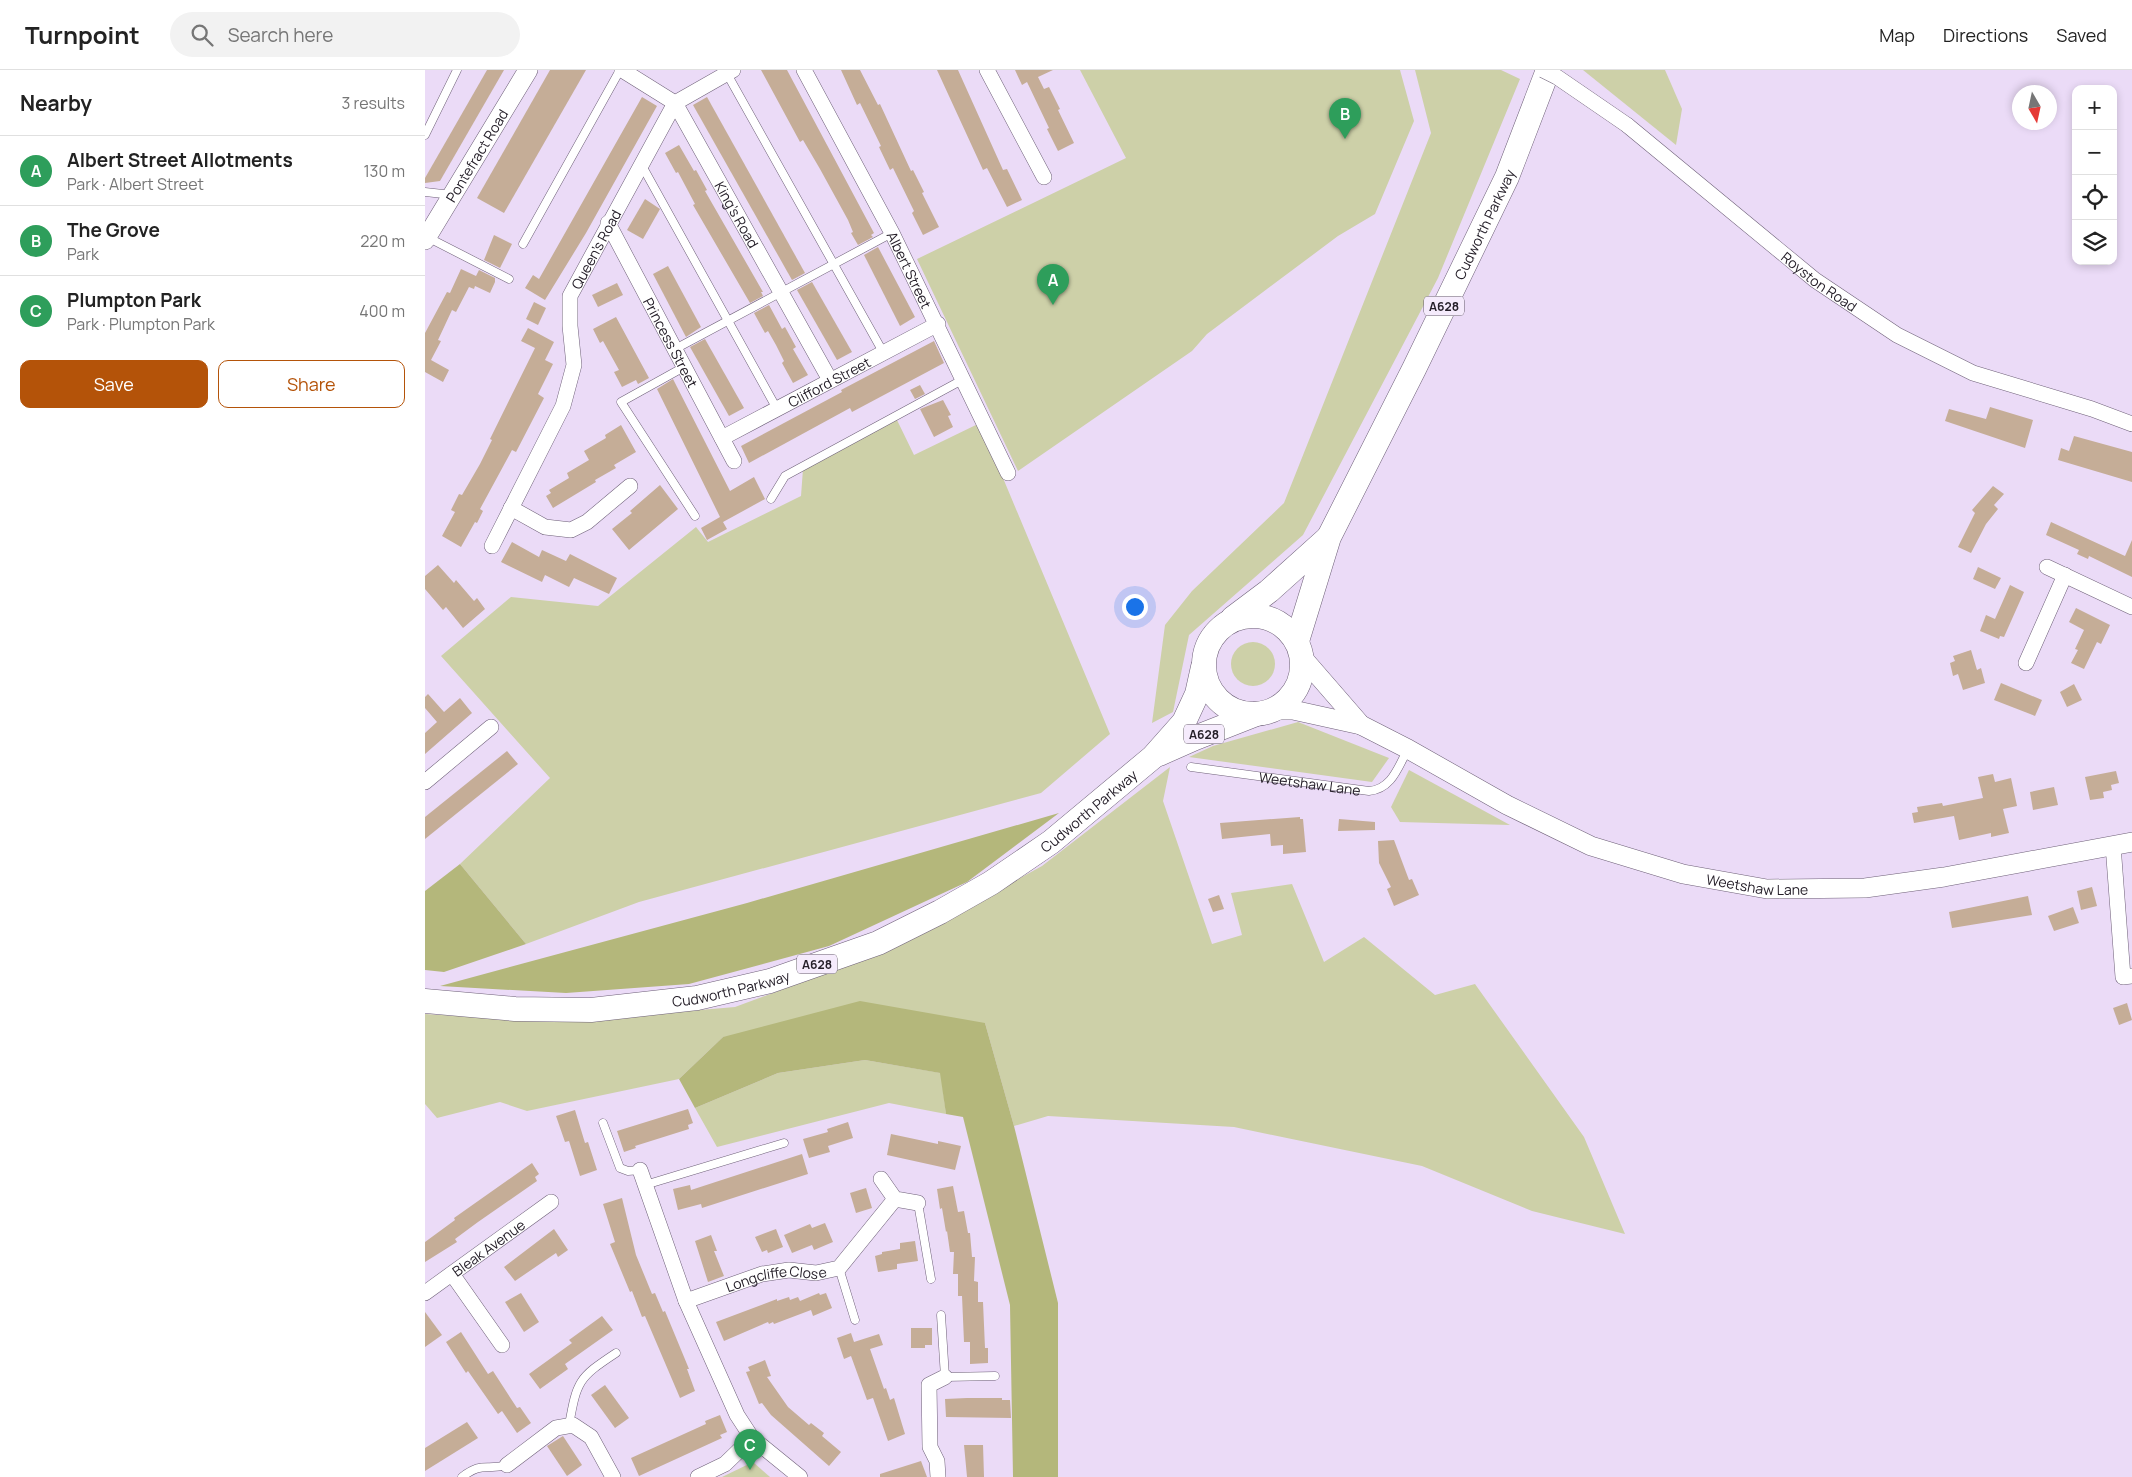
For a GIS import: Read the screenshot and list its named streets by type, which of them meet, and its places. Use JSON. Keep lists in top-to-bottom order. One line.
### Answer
{"streets":{"highway":["Cudworth Parkway","A628"],"street":["Pontefract Road","King's Road","Queen's Road","Albert Street","Royston Road","Princess Street","Clifford Street","Weetshaw Lane","Bleak Avenue","Longcliffe Close"]},"crossings":[["King's Road","Queen's Road"],["King's Road","Clifford Street"],["Cudworth Parkway","A628"],["Cudworth Parkway","Weetshaw Lane"],["Queen's Road","Princess Street"],["Albert Street","Clifford Street"],["A628","Weetshaw Lane"],["Princess Street","Clifford Street"]],"north":"bottom","page":{"header":"Turnpoint","search":"Search here","nav":["Map","Directions","Saved"],"heading":["Nearby","3 results"],"map_buttons":["+","−"],"pins":["B","A","C"],"list":[{"mark":"A","name":"Albert Street Allotments","note":"Park · Albert Street","value":"130 m"},{"mark":"B","name":"The Grove","note":"Park","value":"220 m"},{"mark":"C","name":"Plumpton Park","note":"Park · Plumpton Park","value":"400 m"}],"buttons":["Save","Share"]}}
